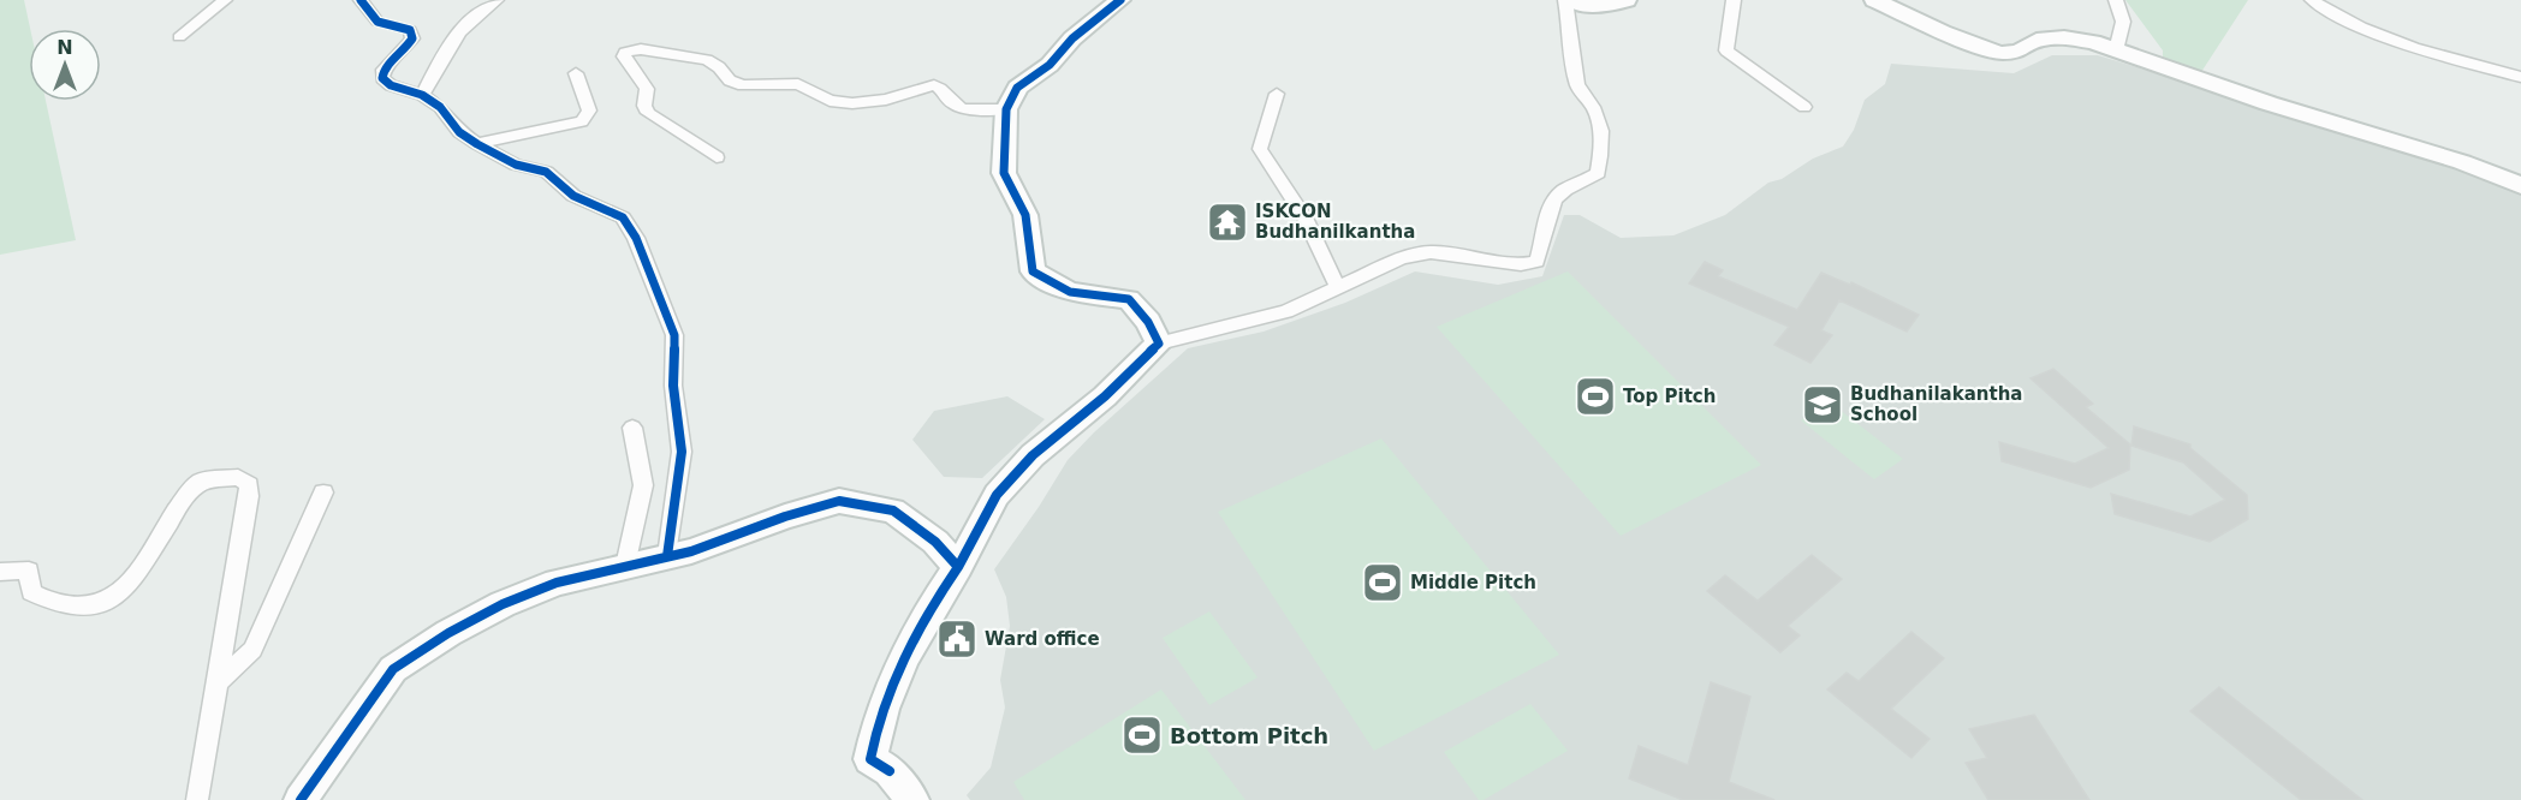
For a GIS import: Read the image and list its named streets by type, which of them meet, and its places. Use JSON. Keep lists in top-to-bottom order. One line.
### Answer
{"places":{"temple":["ISKCON Budhanilkantha"],"sports":["Top Pitch","Middle Pitch","Bottom Pitch"],"school or university":["Budhanilakantha School"],"public building":["Ward office"]},"north":"top"}
